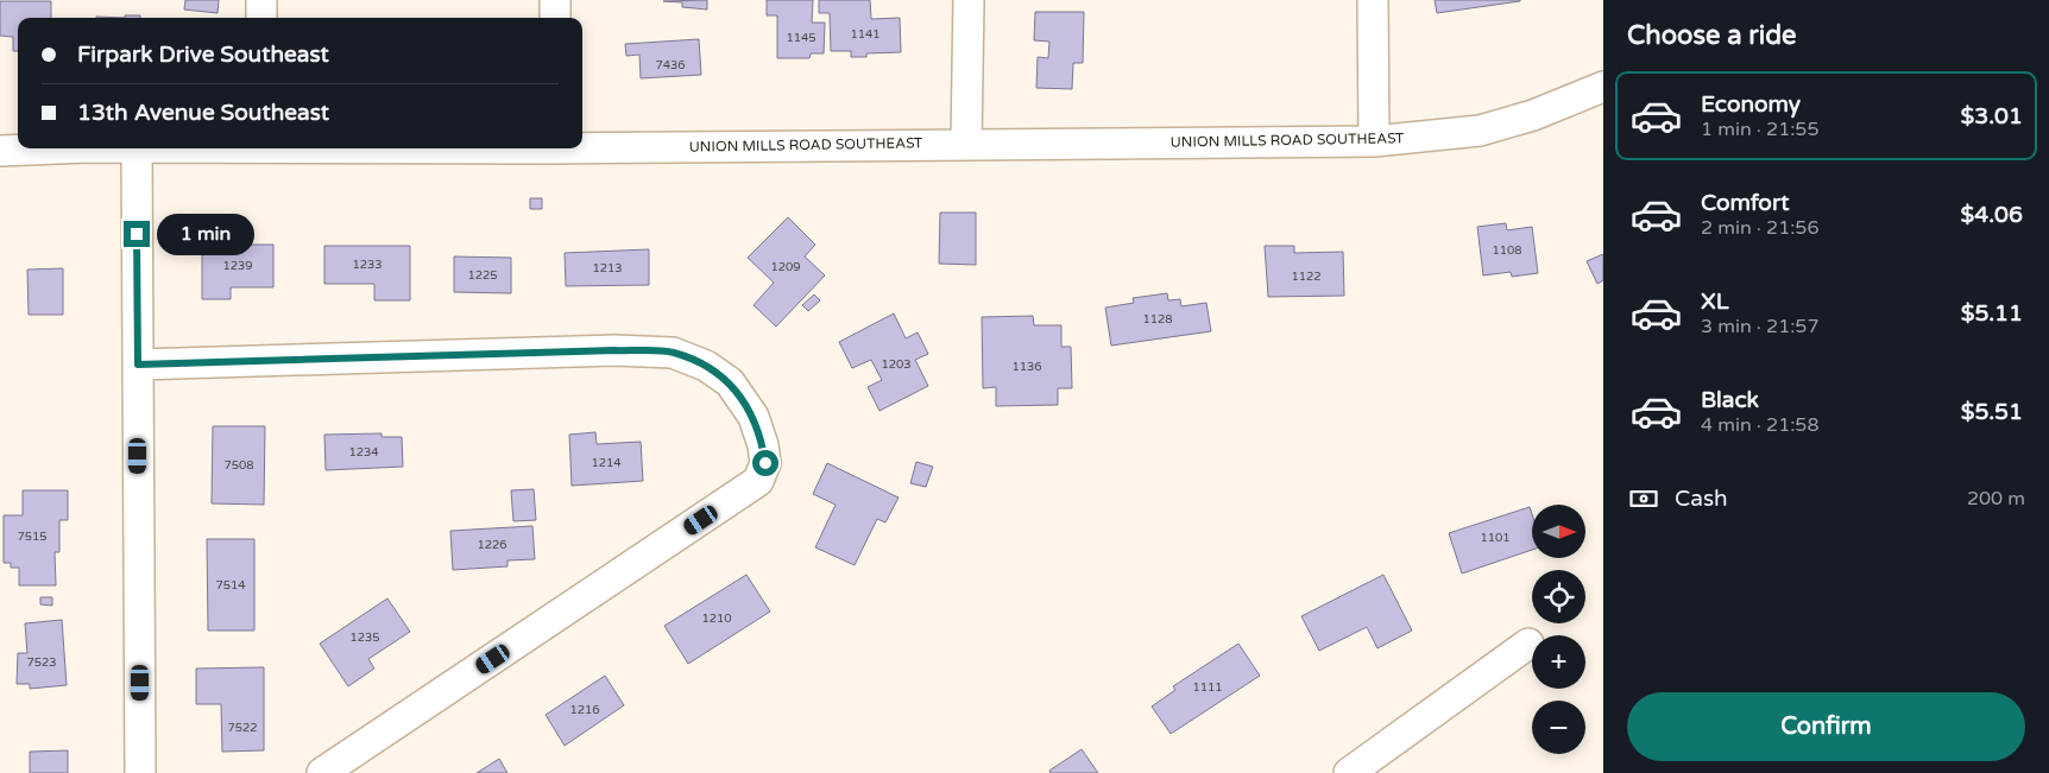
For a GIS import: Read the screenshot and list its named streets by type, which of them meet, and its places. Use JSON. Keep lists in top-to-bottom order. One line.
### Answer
{"streets":{"street":["UNION MILLS ROAD SOUTHEAST"]},"house_numbers":["1141","1145","7436","1108","1233","1239","1209","1213","1225","1122","1128","1203","1136","1234","1214","7508","7515","1101","1226","7514","1210","1235","7523","1111","1216","7522"],"north":"right","page":{"heading":"Choose a ride","banner":["Firpark Drive Southeast","13th Avenue Southeast"],"list":[{"name":"Economy","note":"1 min · 21:55","value":"$3.01"},{"name":"Comfort","note":"2 min · 21:56","value":"$4.06"},{"name":"XL","note":"3 min · 21:57","value":"$5.11"},{"name":"Black","note":"4 min · 21:58","value":"$5.51"}],"bubble":"1 min","pay":["Cash","200 m"],"map_buttons":["+","−"],"buttons":"Confirm"}}
